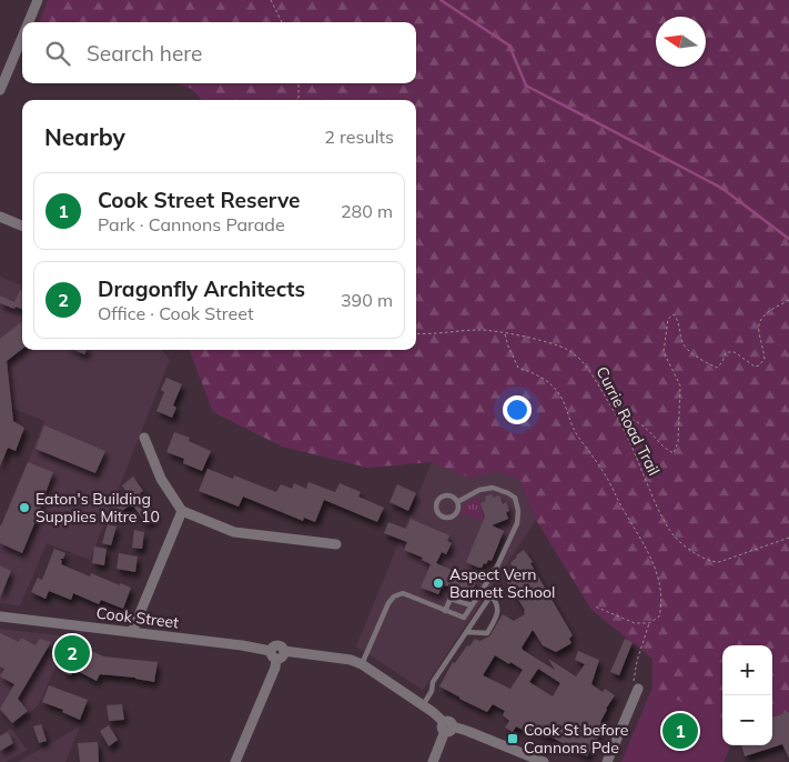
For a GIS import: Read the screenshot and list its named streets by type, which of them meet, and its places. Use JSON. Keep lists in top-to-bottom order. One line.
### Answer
{"streets":{"street":["Cook Street"],"path":["Currie Road Trail"]},"places":{"other":["Eaton's Building Supplies Mitre 10","Aspect Vern Barnett School"],"transit":["Cook St before Cannons Pde"]},"north":"left","page":{"search":"Search here","heading":["Nearby","2 results"],"list":[{"mark":"1","name":"Cook Street Reserve","note":"Park · Cannons Parade","value":"280 m"},{"mark":"2","name":"Dragonfly Architects","note":"Office · Cook Street","value":"390 m"}],"pins":["2","1"],"map_buttons":["+","−"]}}
